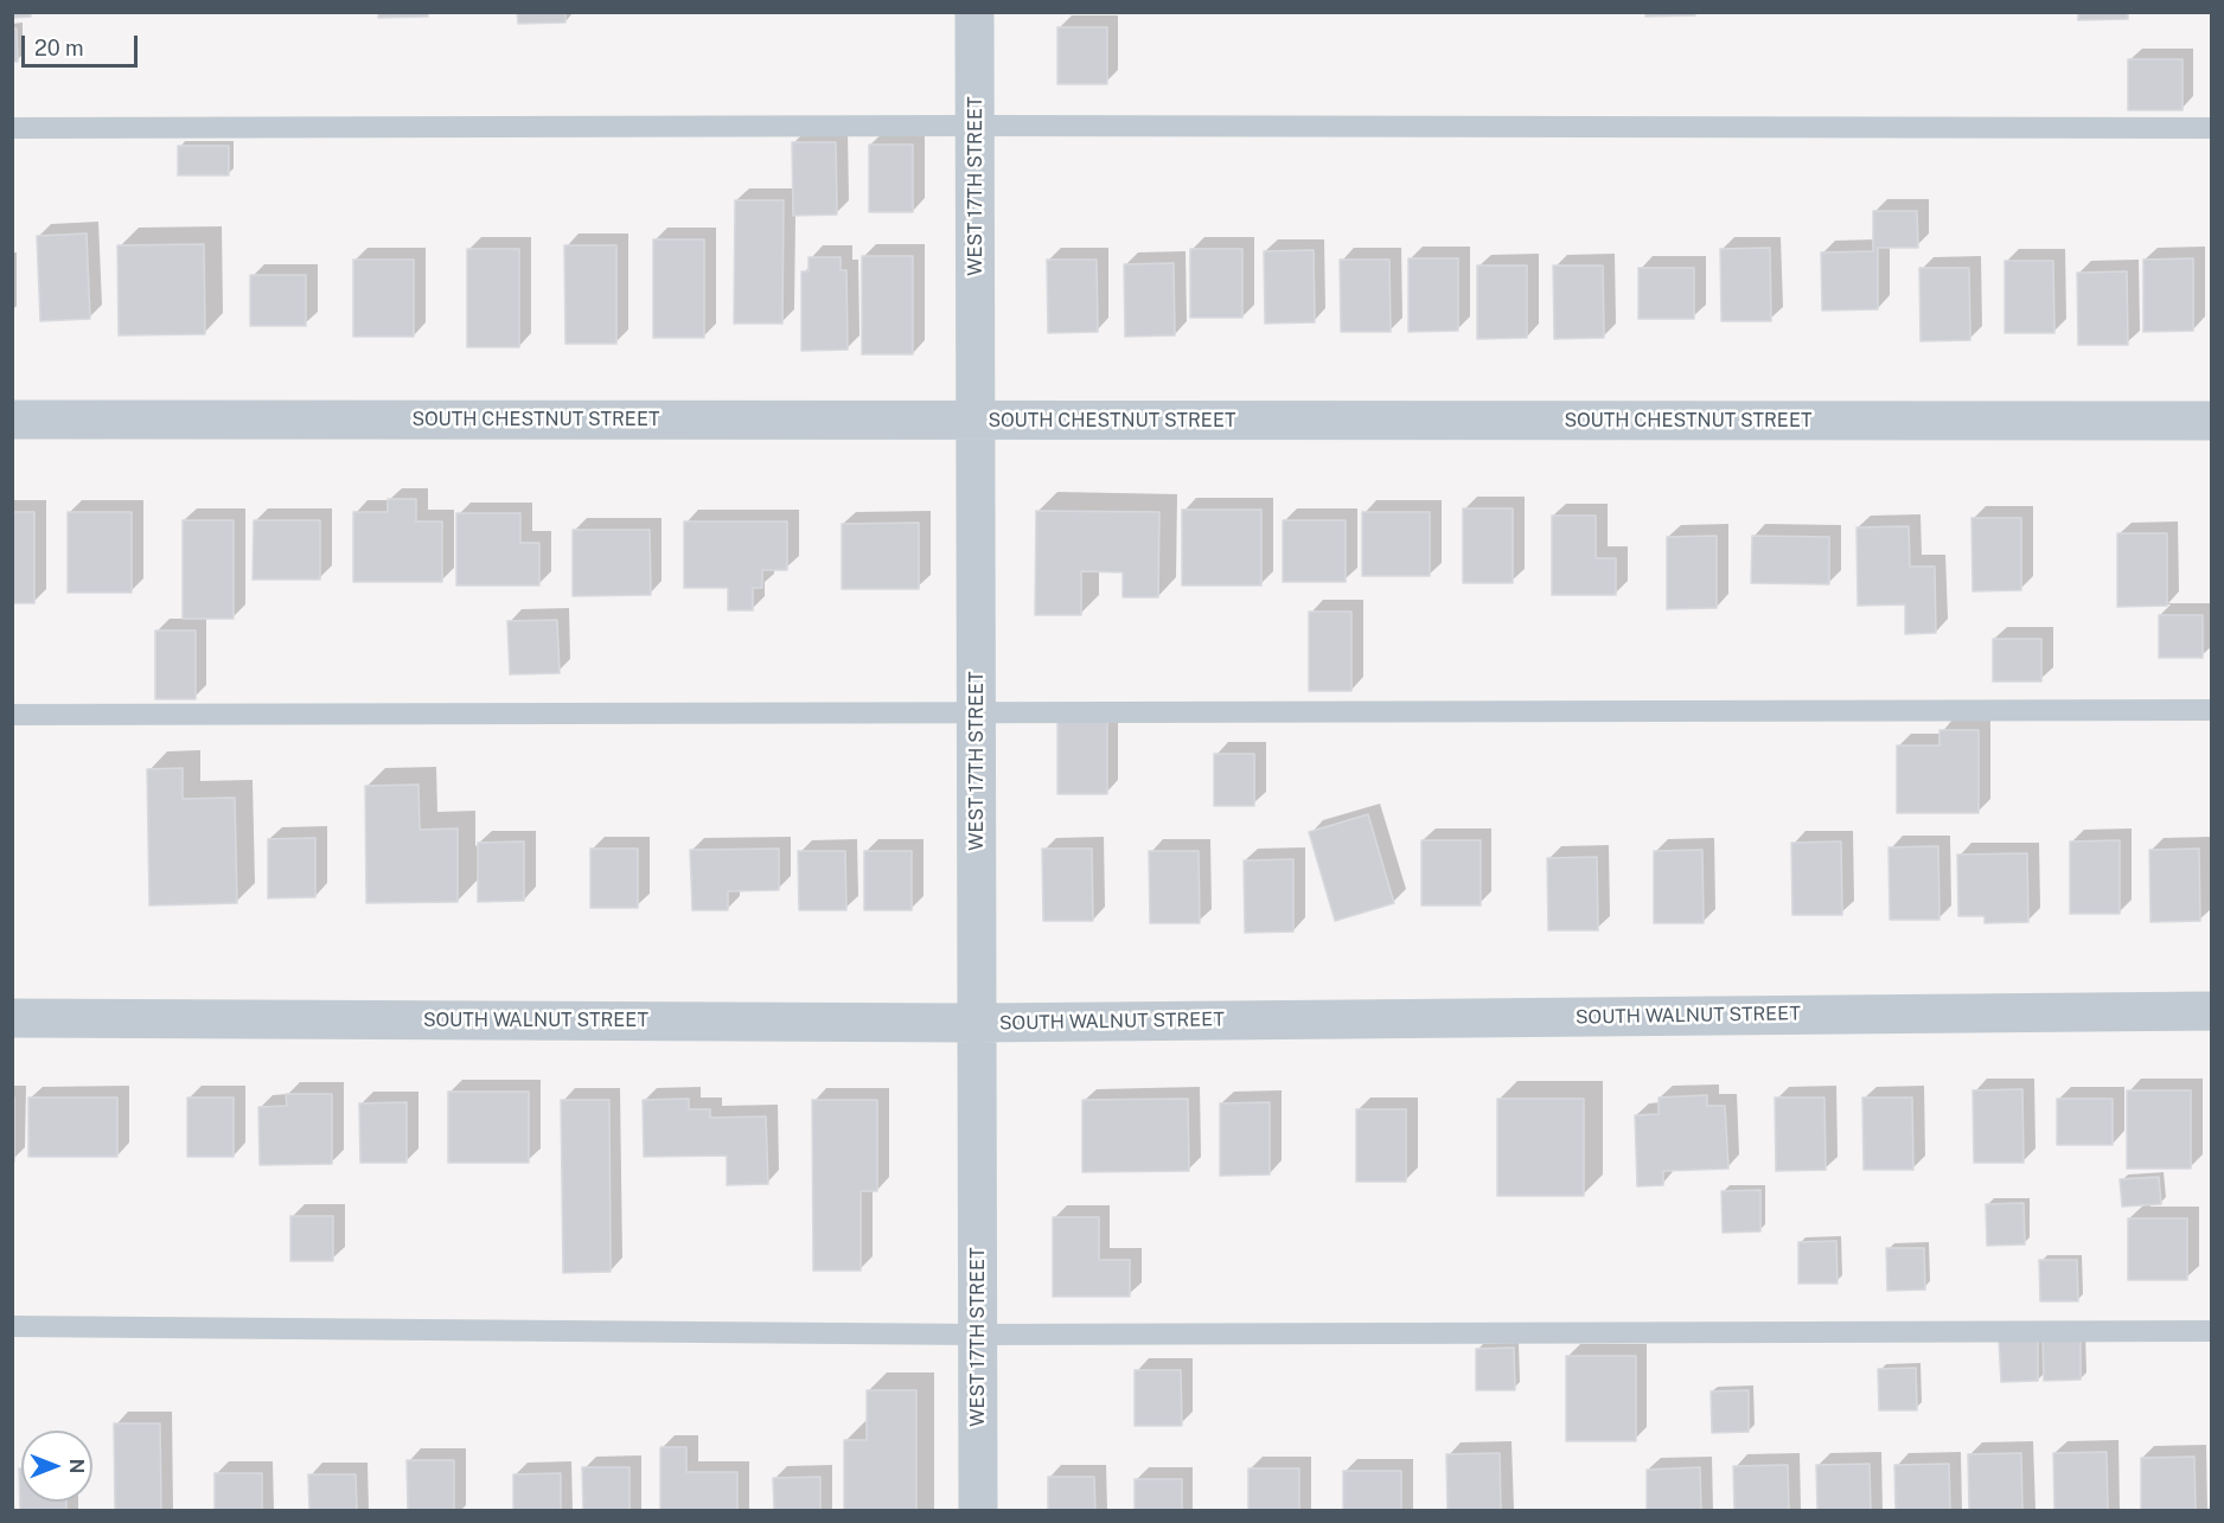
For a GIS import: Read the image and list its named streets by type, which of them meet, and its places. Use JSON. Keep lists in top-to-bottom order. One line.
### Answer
{"streets":{"street":["WEST 17TH STREET","SOUTH CHESTNUT STREET","SOUTH WALNUT STREET"]},"crossings":[["WEST 17TH STREET","SOUTH CHESTNUT STREET"],["WEST 17TH STREET","SOUTH WALNUT STREET"]],"scale_bar":"20 m","north":"right"}
